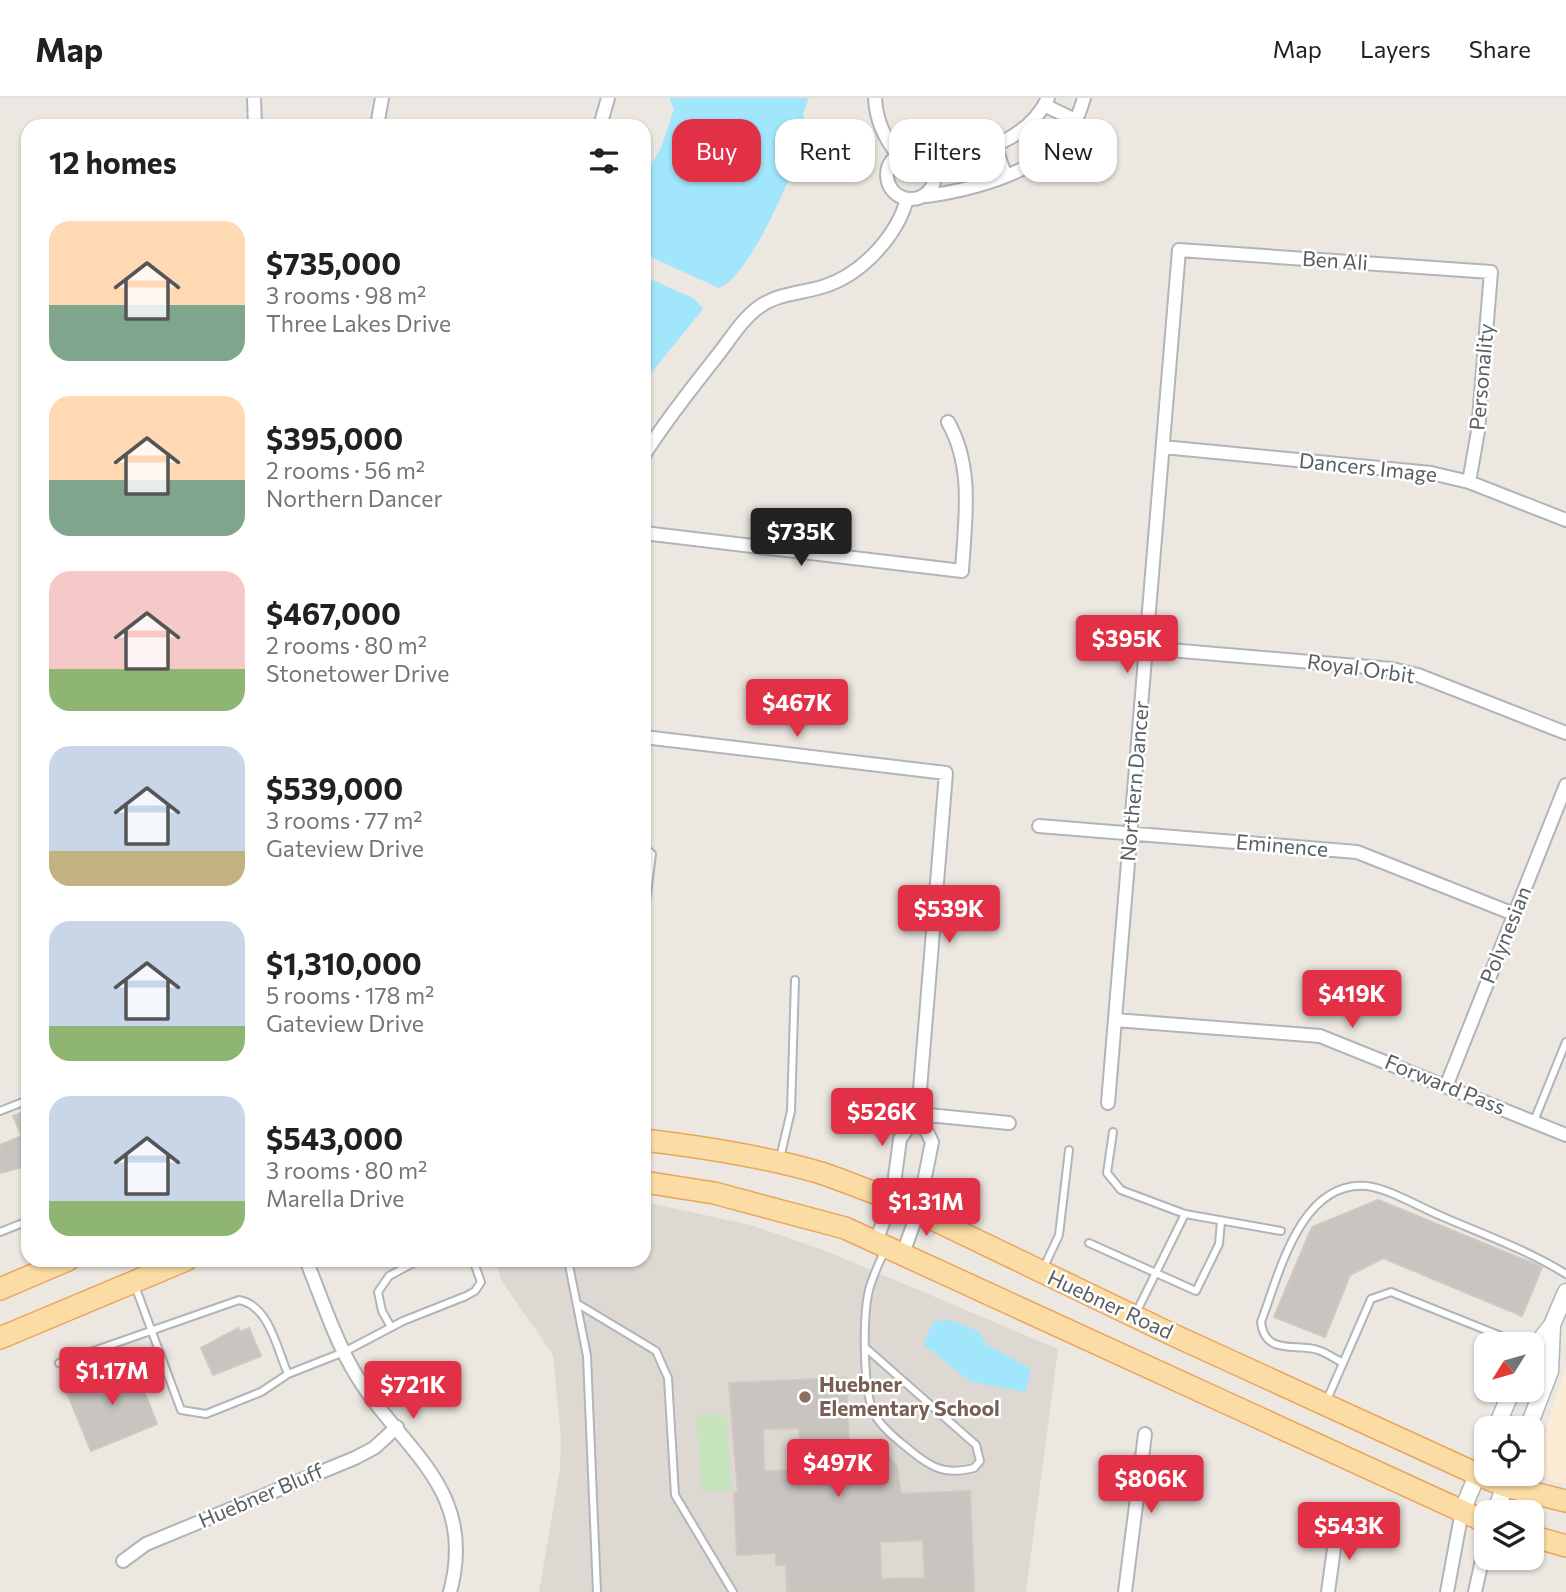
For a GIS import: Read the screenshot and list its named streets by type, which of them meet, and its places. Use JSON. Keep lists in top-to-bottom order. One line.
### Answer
{"streets":{"main road":["Huebner Road"],"street":["Ben Ali","Personality","Dancers Image","Royal Orbit","Northern Dancer","Eminence","Polynesian","Forward Pass","Huebner Bluff"]},"crossings":[["Ben Ali","Personality"],["Ben Ali","Northern Dancer"],["Personality","Dancers Image"],["Dancers Image","Northern Dancer"],["Royal Orbit","Northern Dancer"],["Northern Dancer","Eminence"],["Northern Dancer","Forward Pass"],["Eminence","Polynesian"],["Polynesian","Forward Pass"]],"places":["Huebner Elementary School"],"north":"bottom left","page":{"header":"Map","nav":["Map","Layers","Share"],"chip":["Buy","Rent","Filters","New"],"heading":"12 homes","list":[{"name":"$735,000","note":"3 rooms · 98 m² · Three Lakes Drive"},{"name":"$395,000","note":"2 rooms · 56 m² · Northern Dancer"},{"name":"$467,000","note":"2 rooms · 80 m² · Stonetower Drive"},{"name":"$539,000","note":"3 rooms · 77 m² · Gateview Drive"},{"name":"$1,310,000","note":"5 rooms · 178 m² · Gateview Drive"},{"name":"$543,000","note":"3 rooms · 80 m² · Marella Drive"}],"price":["$735K","$395K","$467K","$539K","$419K","$526K","$1.31M","$1.17M","$721K","$497K","$806K","$543K"]}}
